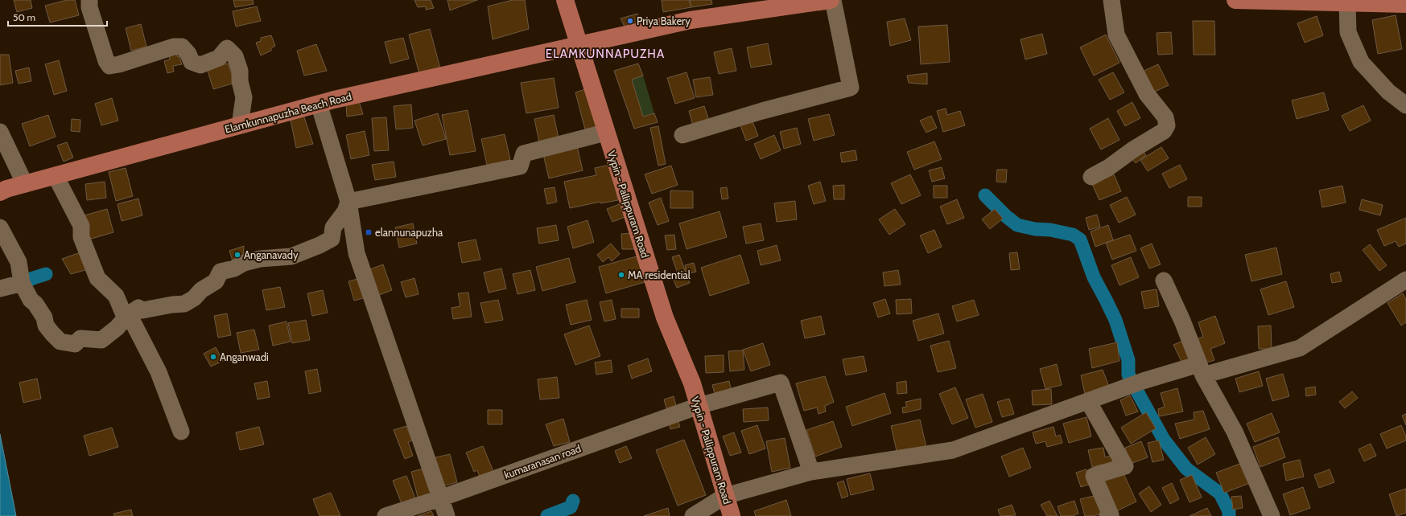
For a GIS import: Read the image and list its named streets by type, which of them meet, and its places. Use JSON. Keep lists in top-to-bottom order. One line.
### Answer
{"streets":{"main road":["Elamkunnapuzha Beach Road","Vypin - Pallippuram Road"],"street":["kumaranasan road"]},"crossings":[["Elamkunnapuzha Beach Road","Vypin - Pallippuram Road"],["Vypin - Pallippuram Road","kumaranasan road"]],"districts":["ELAMKUNNAPUZHA"],"places":{"other":["Priya Bakery","Anganavady","MA residential","Anganwadi"],"transit":["elannunapuzha"]},"scale_bar":"50 m"}
